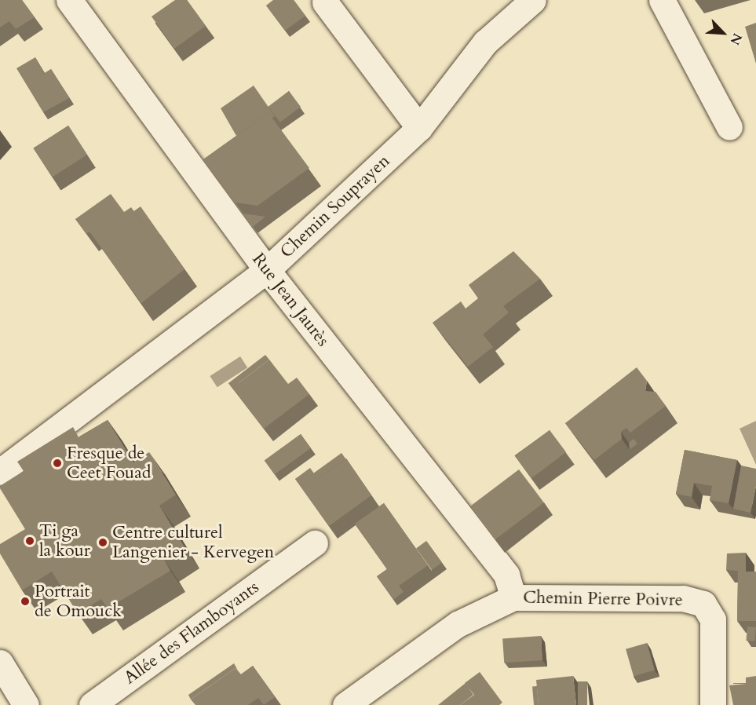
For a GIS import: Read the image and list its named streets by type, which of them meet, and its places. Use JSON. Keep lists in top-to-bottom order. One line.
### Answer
{"streets":{"street":["Chemin Souprayen","Rue Jean Jaurès","Chemin Pierre Poivre","Allée des Flamboyants"]},"crossings":[["Chemin Souprayen","Rue Jean Jaurès"],["Rue Jean Jaurès","Chemin Pierre Poivre"]],"places":["Fresque de Ceet Fouad","Ti ga la kour","Centre culturel Langenier - Kervegen","Portrait de Omouck"],"north":"bottom right"}
